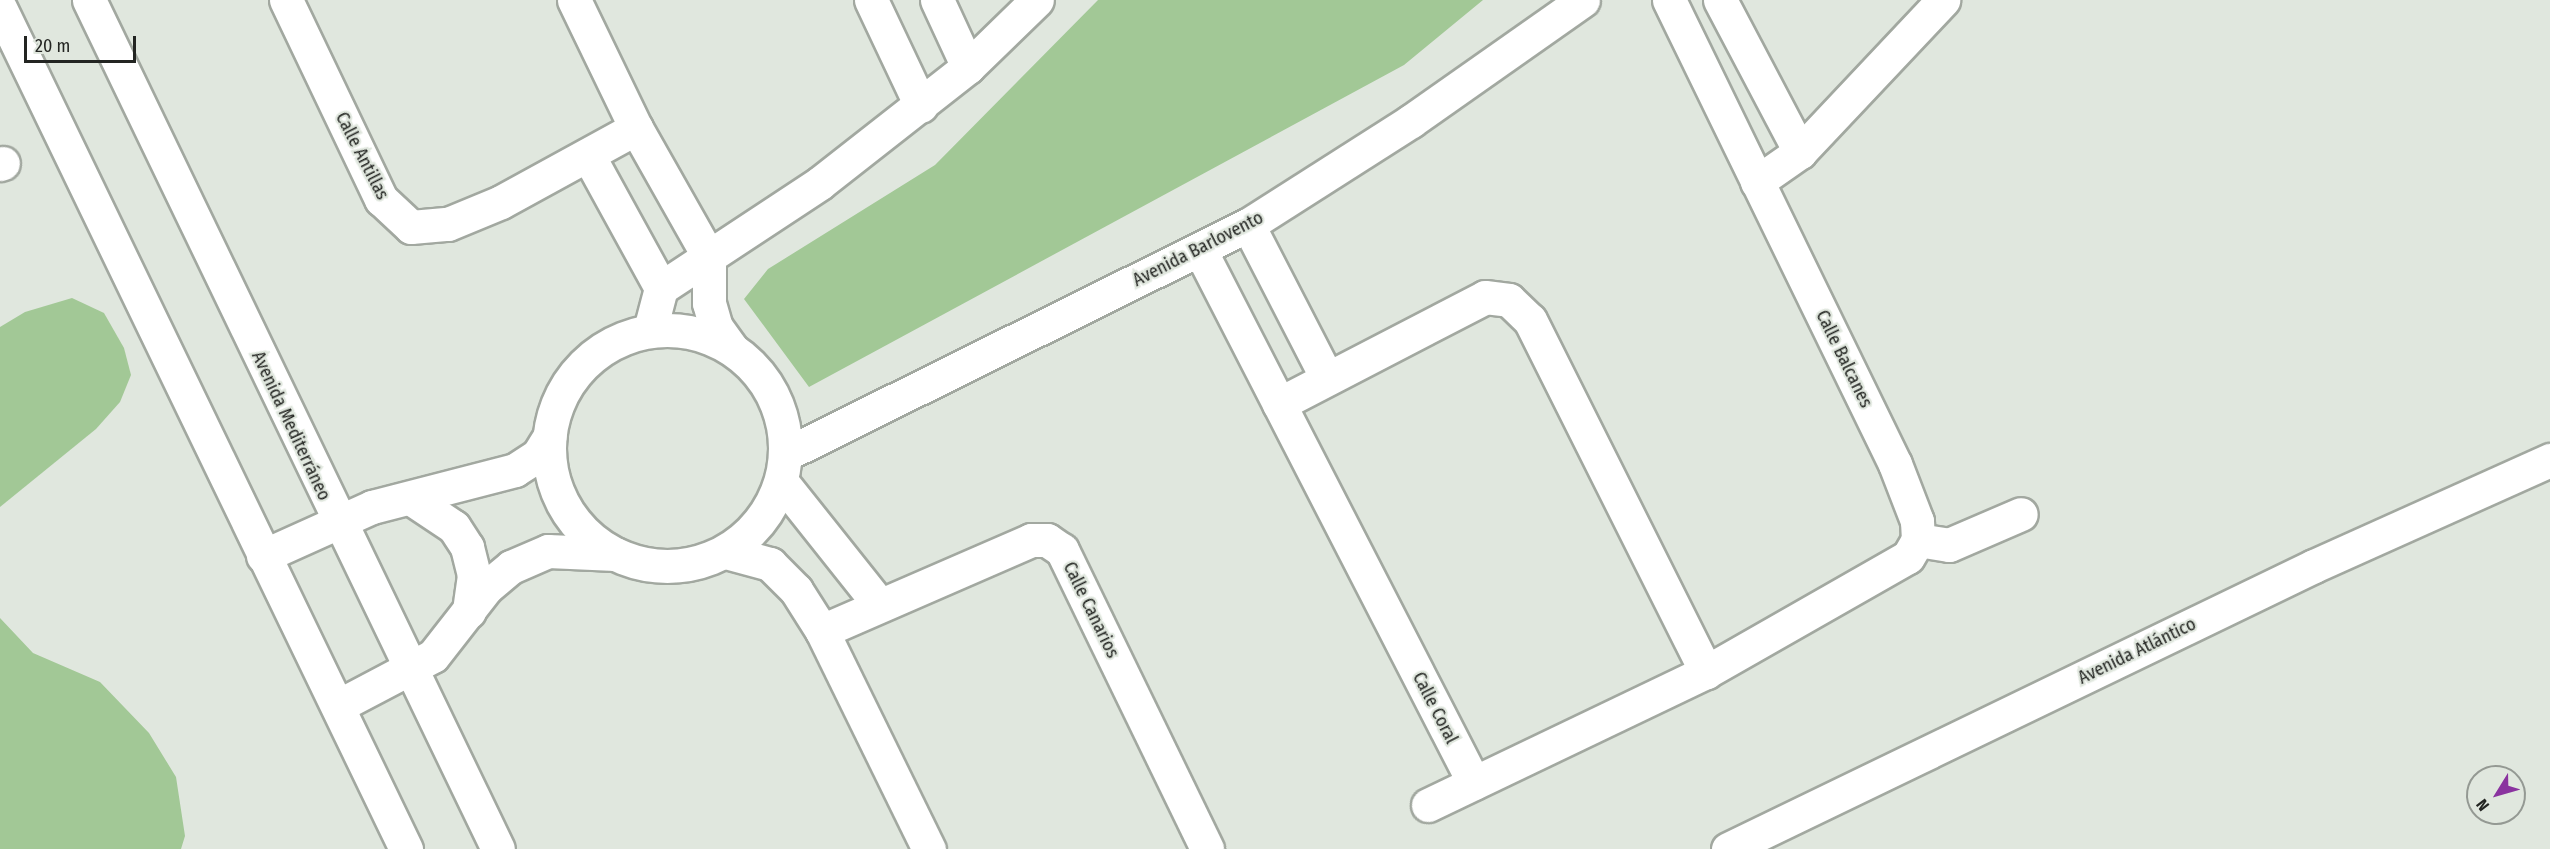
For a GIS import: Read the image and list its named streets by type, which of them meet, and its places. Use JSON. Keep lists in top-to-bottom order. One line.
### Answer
{"streets":{"street":["Calle Antillas","Avenida Barlovento","Calle Balcanes","Avenida Mediterráneo","Calle Canarios","Avenida Atlántico","Calle Coral"]},"crossings":[["Avenida Barlovento","Calle Coral"]],"scale_bar":"20 m","north":"bottom left"}
